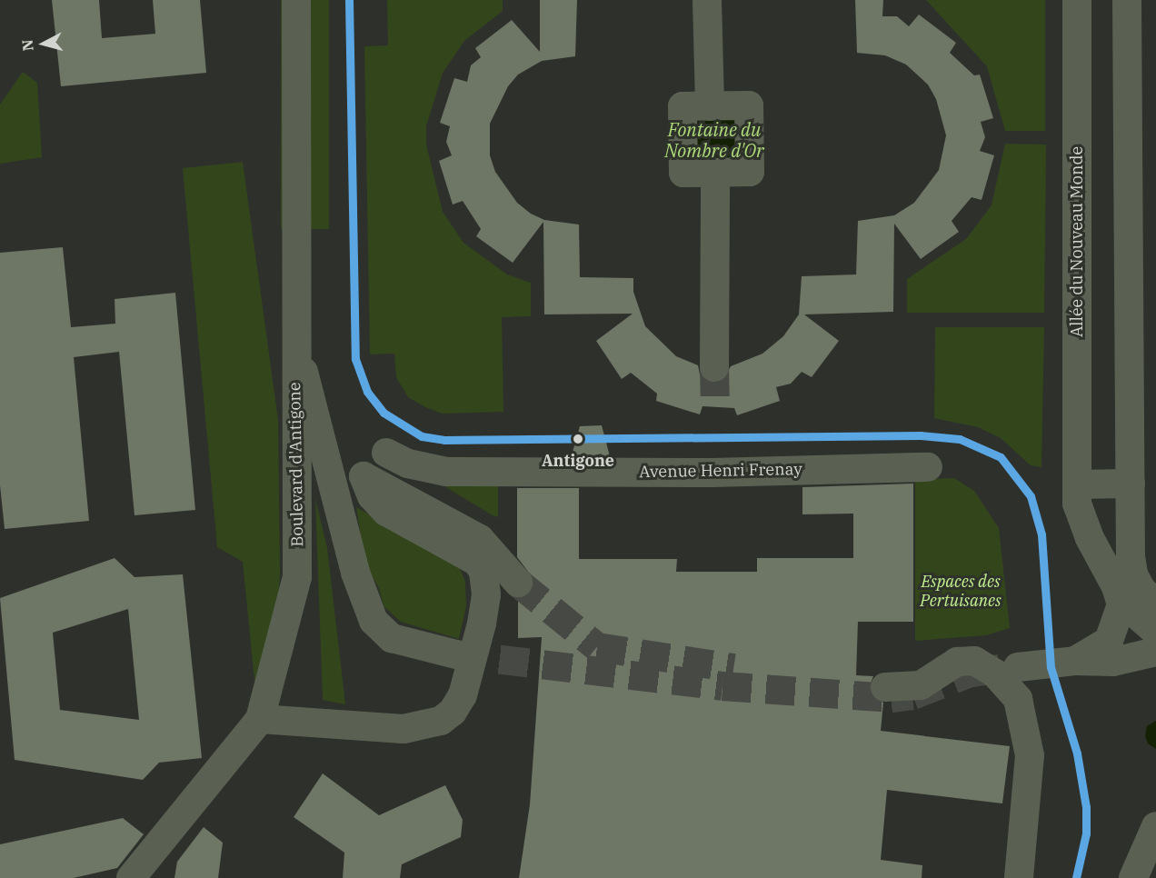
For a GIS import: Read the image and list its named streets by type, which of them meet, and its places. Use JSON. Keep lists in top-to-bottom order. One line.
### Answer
{"streets":{"street":["Allée du Nouveau Monde","Boulevard d'Antigone","Avenue Henri Frenay"]},"water":["Fontaine du Nombre d'Or"],"parks":["Espaces des Pertuisanes"],"places":["Antigone"],"north":"left"}
